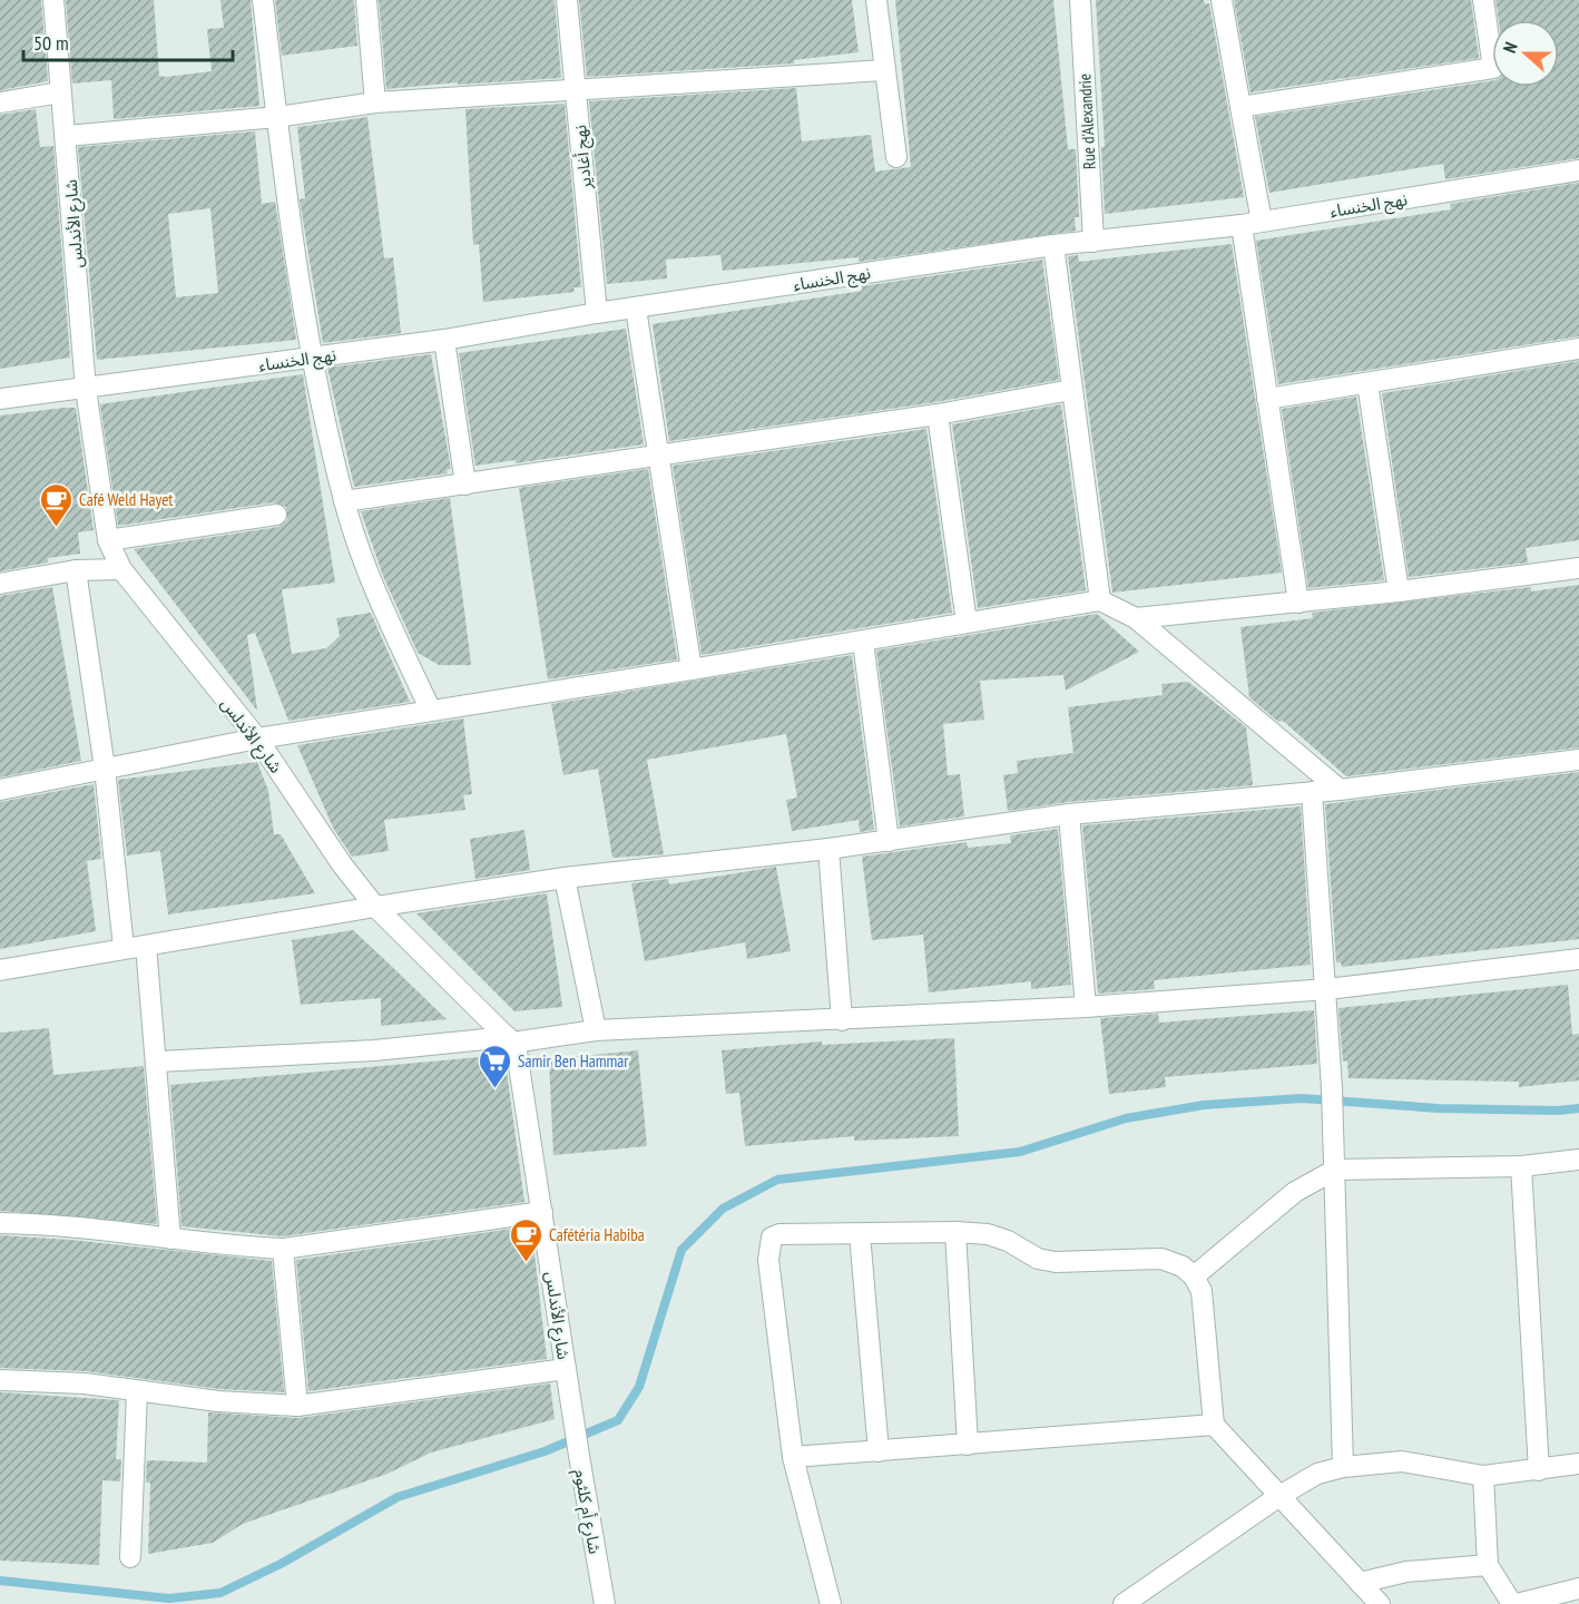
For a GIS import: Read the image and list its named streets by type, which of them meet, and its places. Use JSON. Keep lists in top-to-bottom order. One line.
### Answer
{"streets":{"street":["Rue d'Alexandrie","نهج أغادير","نهج الخنساء","شارع الأندلس","شارع أم كلثوم"]},"crossings":[["Rue d'Alexandrie","نهج الخنساء"],["نهج أغادير","نهج الخنساء"],["نهج الخنساء","شارع الأندلس"],["شارع الأندلس","شارع أم كلثوم"]],"places":{"cafe":["Café Weld Hayet","Cafétéria Habiba"],"supermarket":["Samir Ben Hammar"]},"scale_bar":"50 m","north":"left"}
